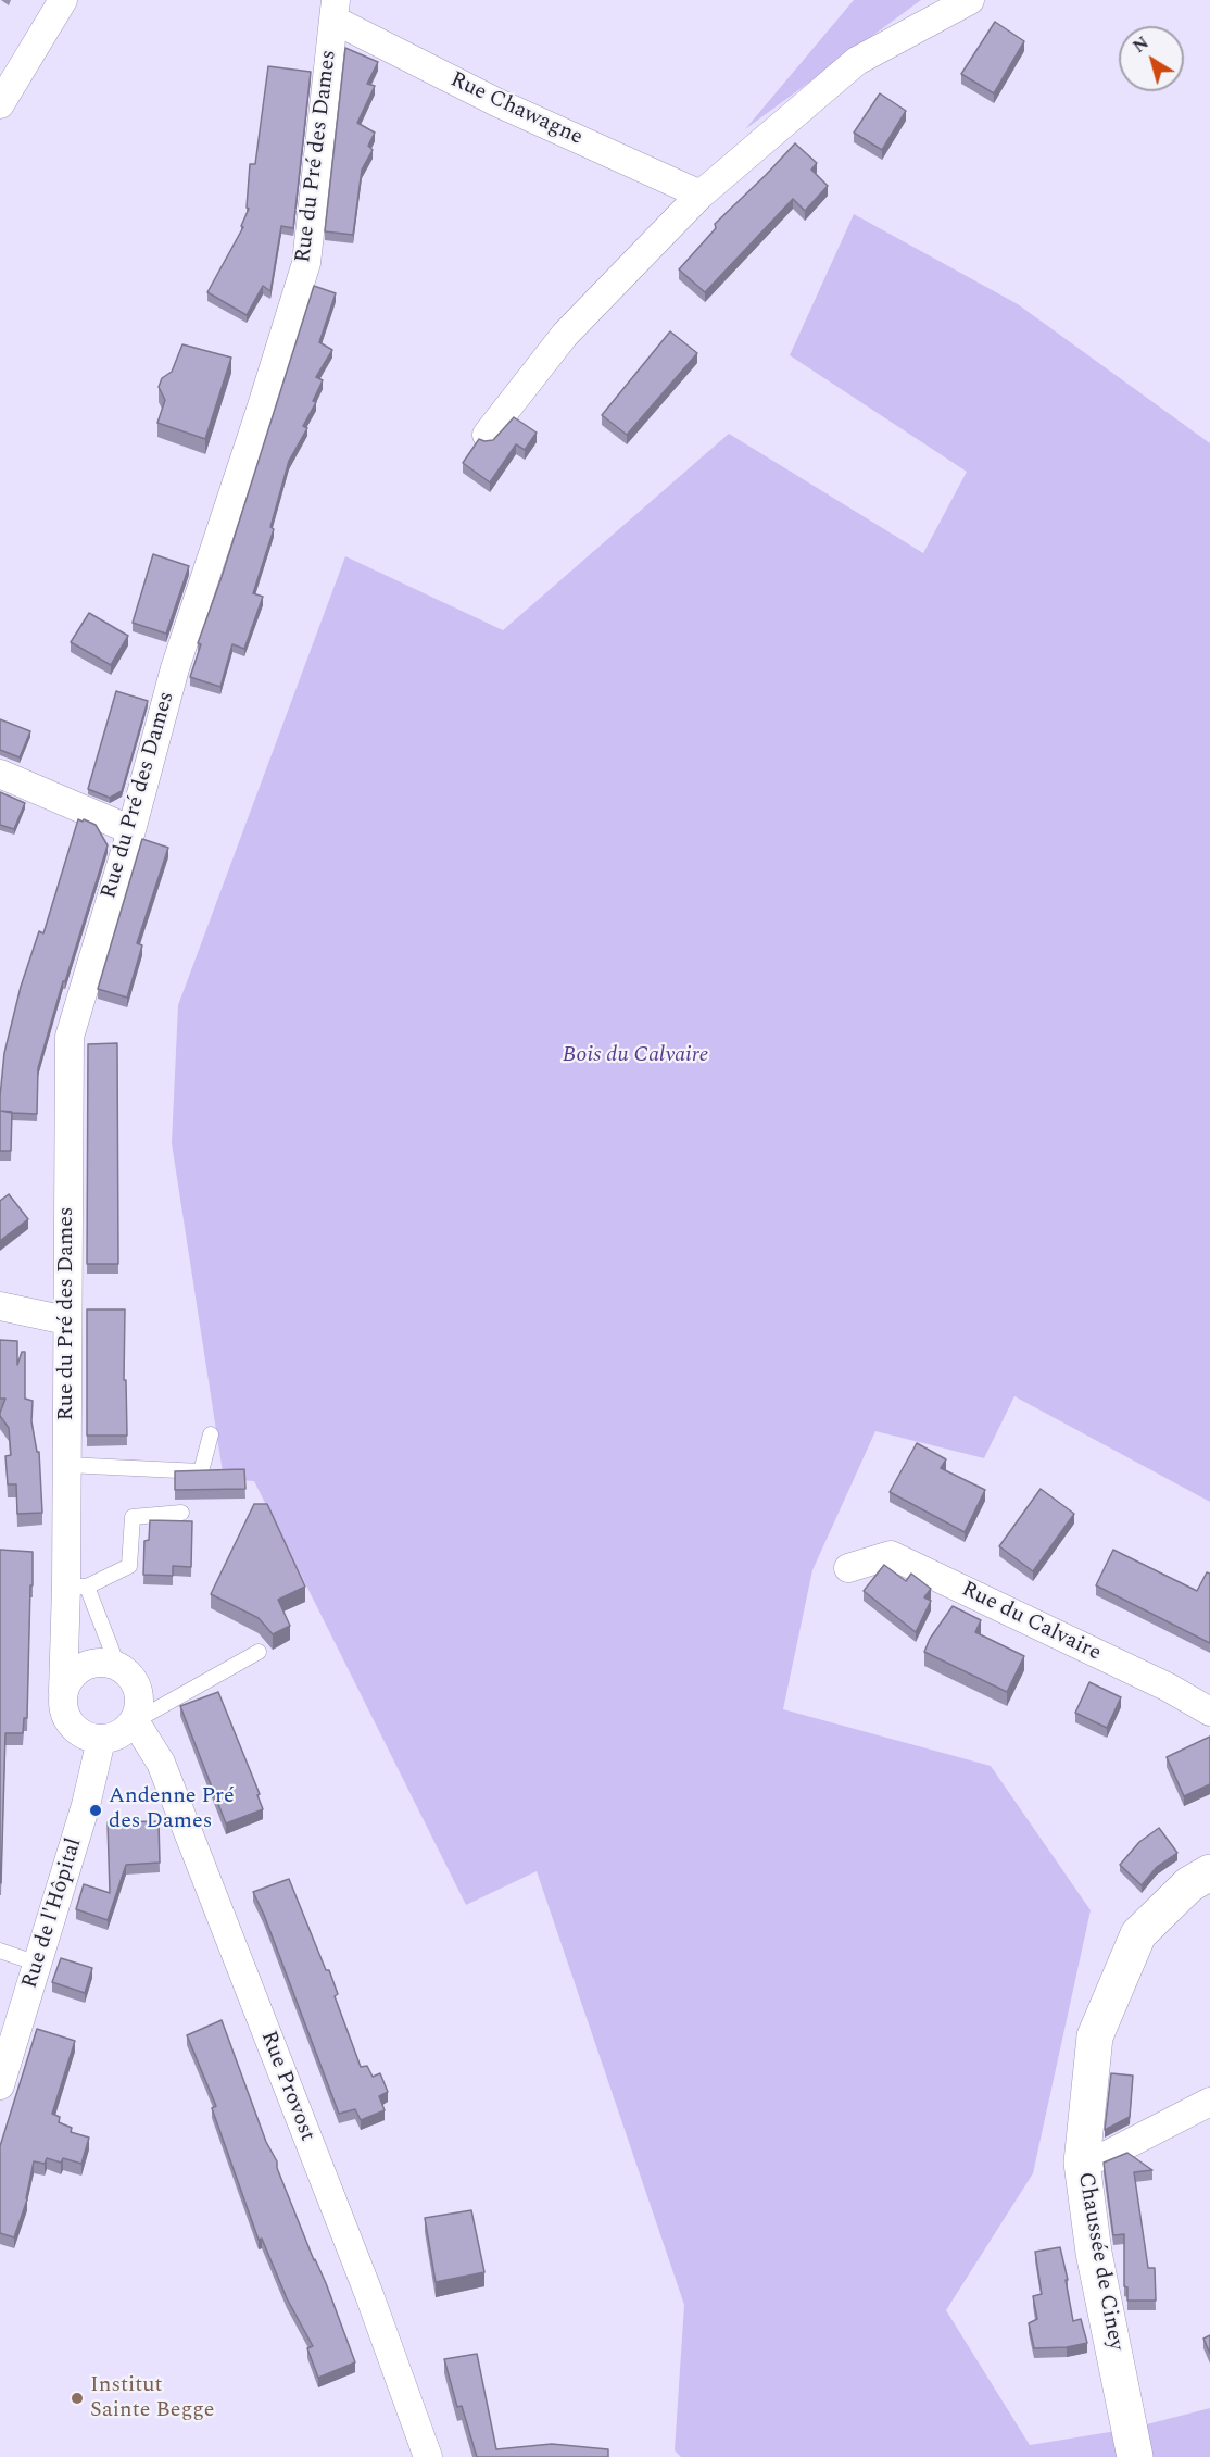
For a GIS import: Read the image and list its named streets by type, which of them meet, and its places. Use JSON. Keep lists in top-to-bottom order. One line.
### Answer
{"streets":{"main road":["Chaussée de Ciney"],"street":["Rue Chawagne","Rue du Pré des Dames","Rue du Calvaire","Rue de l'Hôpital","Rue Provost"]},"crossings":[["Rue Chawagne","Rue du Pré des Dames"],["Rue du Pré des Dames","Rue de l'Hôpital"],["Rue du Pré des Dames","Rue Provost"],["Rue de l'Hôpital","Rue Provost"]],"parks":["Bois du Calvaire"],"places":["Andenne Pré des Dames","Institut Sainte Begge"],"north":"top left"}
